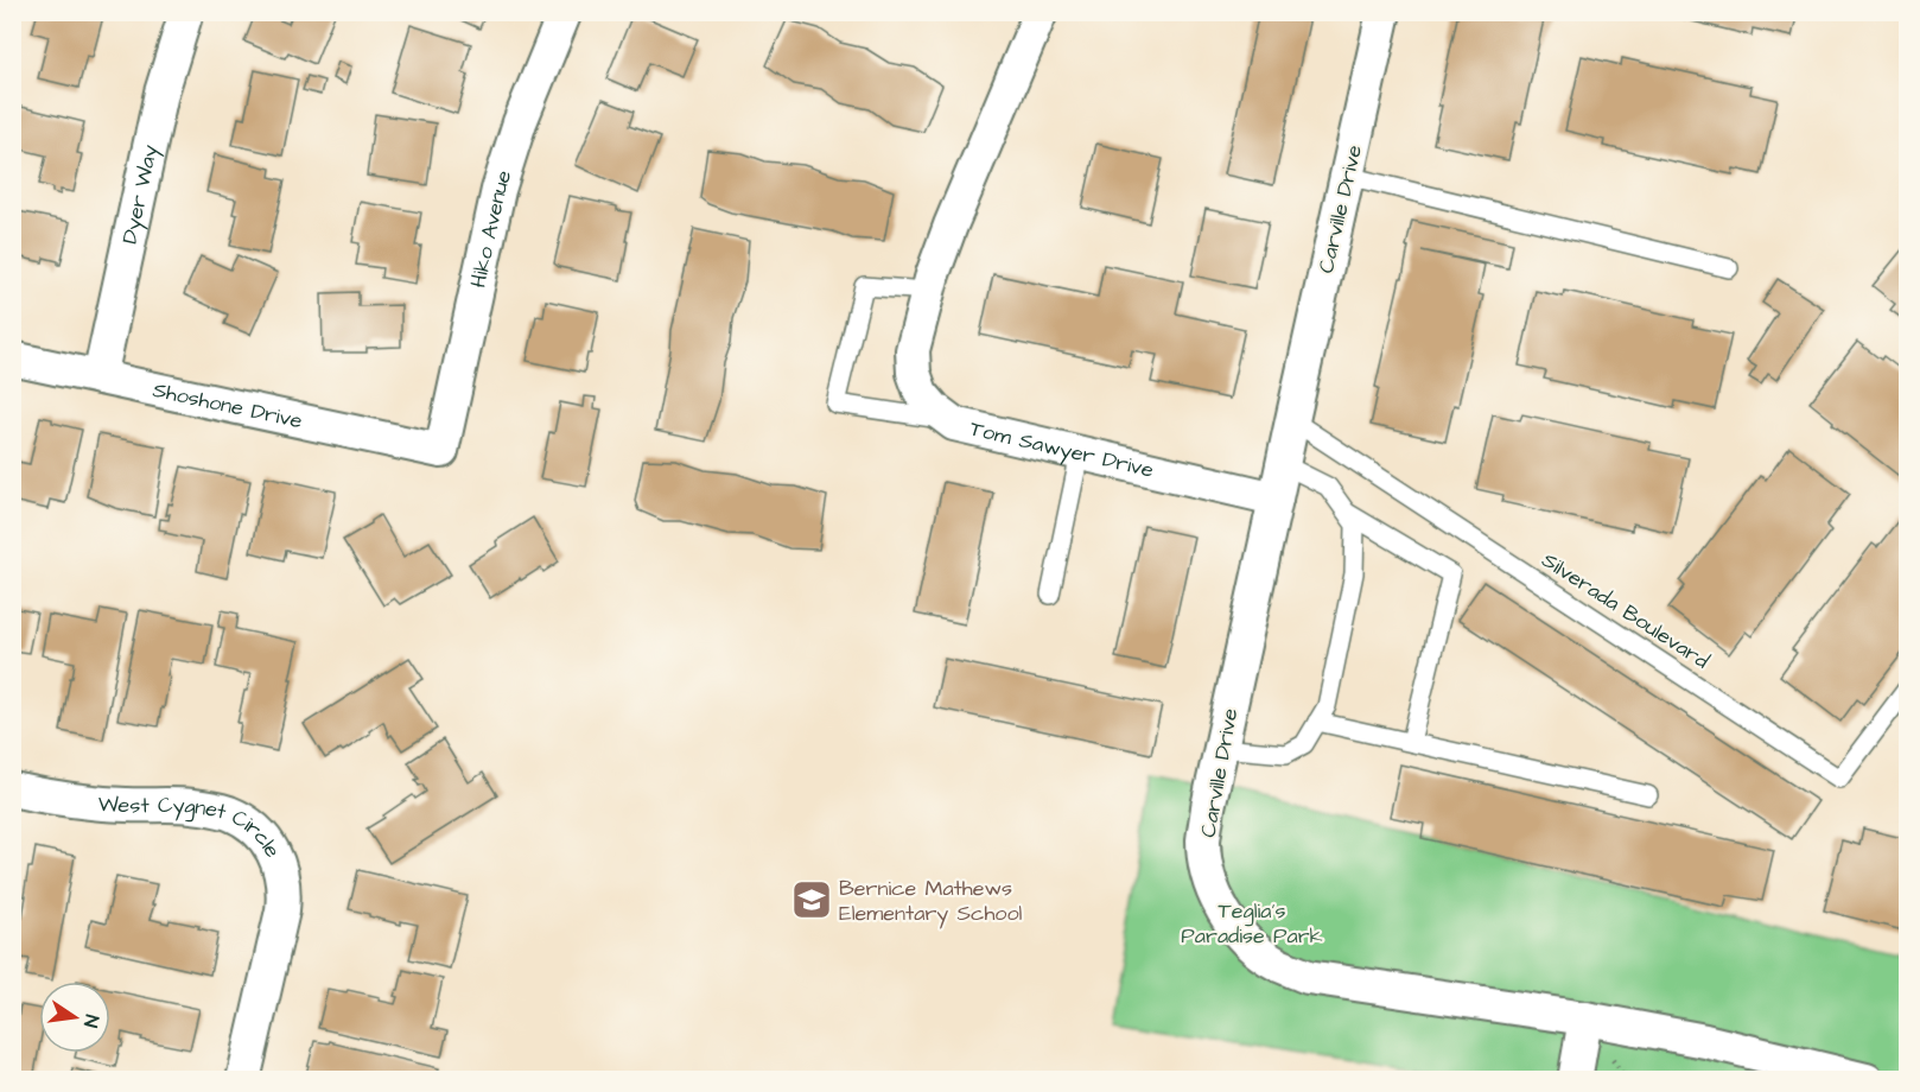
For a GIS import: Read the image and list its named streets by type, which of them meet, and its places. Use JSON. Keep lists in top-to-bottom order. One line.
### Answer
{"streets":{"street":["Dyer Way","Carville Drive","Hiko Avenue","Shoshone Drive","Tom Sawyer Drive","West Cygnet Circle"],"lane":["Silverada Boulevard"]},"crossings":[["Dyer Way","Shoshone Drive"],["Carville Drive","Tom Sawyer Drive"],["Carville Drive","Silverada Boulevard"],["Hiko Avenue","Shoshone Drive"]],"parks":["Teglia's Paradise Park"],"places":{"school or university":["Bernice Mathews Elementary School"]},"north":"right"}
